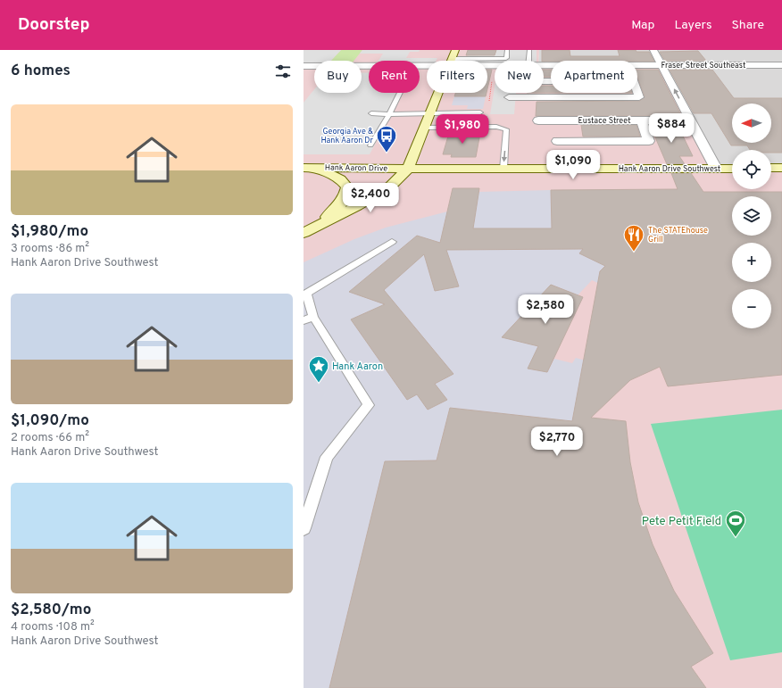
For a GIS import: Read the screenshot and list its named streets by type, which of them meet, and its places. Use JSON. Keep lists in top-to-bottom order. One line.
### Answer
{"streets":{"main road":["Hank Aaron Drive","Hank Aaron Drive Southwest"],"street":["Fraser Street Southeast","Eustace Street"]},"crossings":[["Hank Aaron Drive","Hank Aaron Drive Southwest"]],"places":{"bus stop":["Georgia Ave & Hank Aaron Dr"],"restaurant":["The STATEhouse Grill"],"place":["Hank Aaron"],"sports":["Pete Petit Field"]},"north":"left","page":{"header":"Doorstep","nav":["Map","Layers","Share"],"heading":"6 homes","chip":["Buy","Rent","Filters","New","Apartment"],"list":[{"name":"$1,980/mo","note":"3 rooms · 86 m² · Hank Aaron Drive Southwest"},{"name":"$1,090/mo","note":"2 rooms · 66 m² · Hank Aaron Drive Southwest"},{"name":"$2,580/mo","note":"4 rooms · 108 m² · Hank Aaron Drive Southwest"}],"map_buttons":["+","−"],"price":["$884","$1,980","$1,090","$2,400","$2,580","$2,770"]}}
